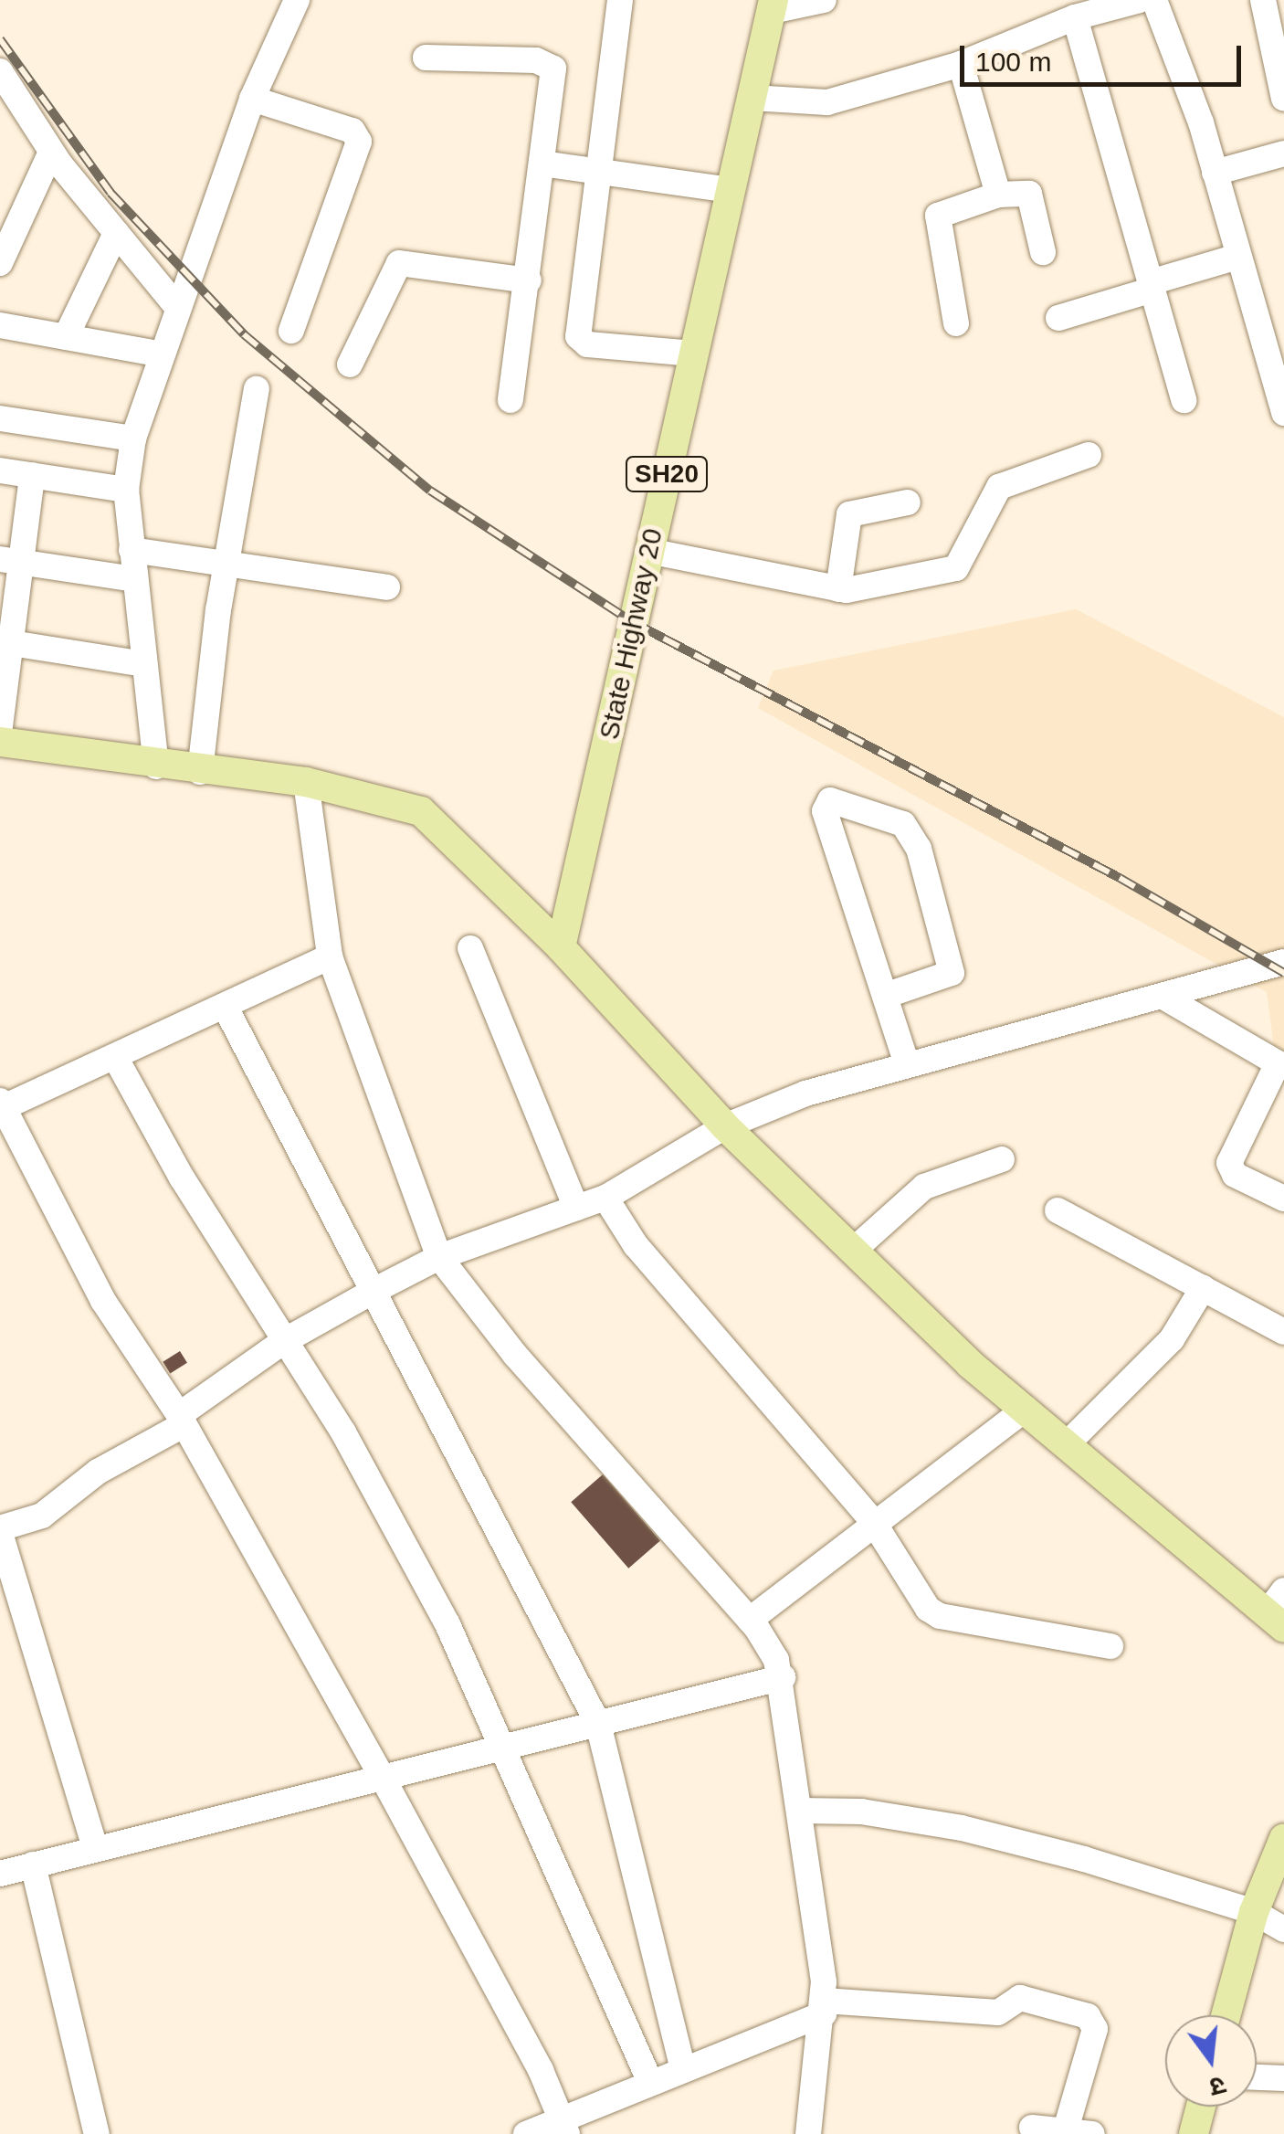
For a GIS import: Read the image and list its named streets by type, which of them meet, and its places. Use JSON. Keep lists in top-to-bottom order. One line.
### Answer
{"streets":{"main road":["SH20","State Highway 20"]},"scale_bar":"100 m","north":"bottom"}
